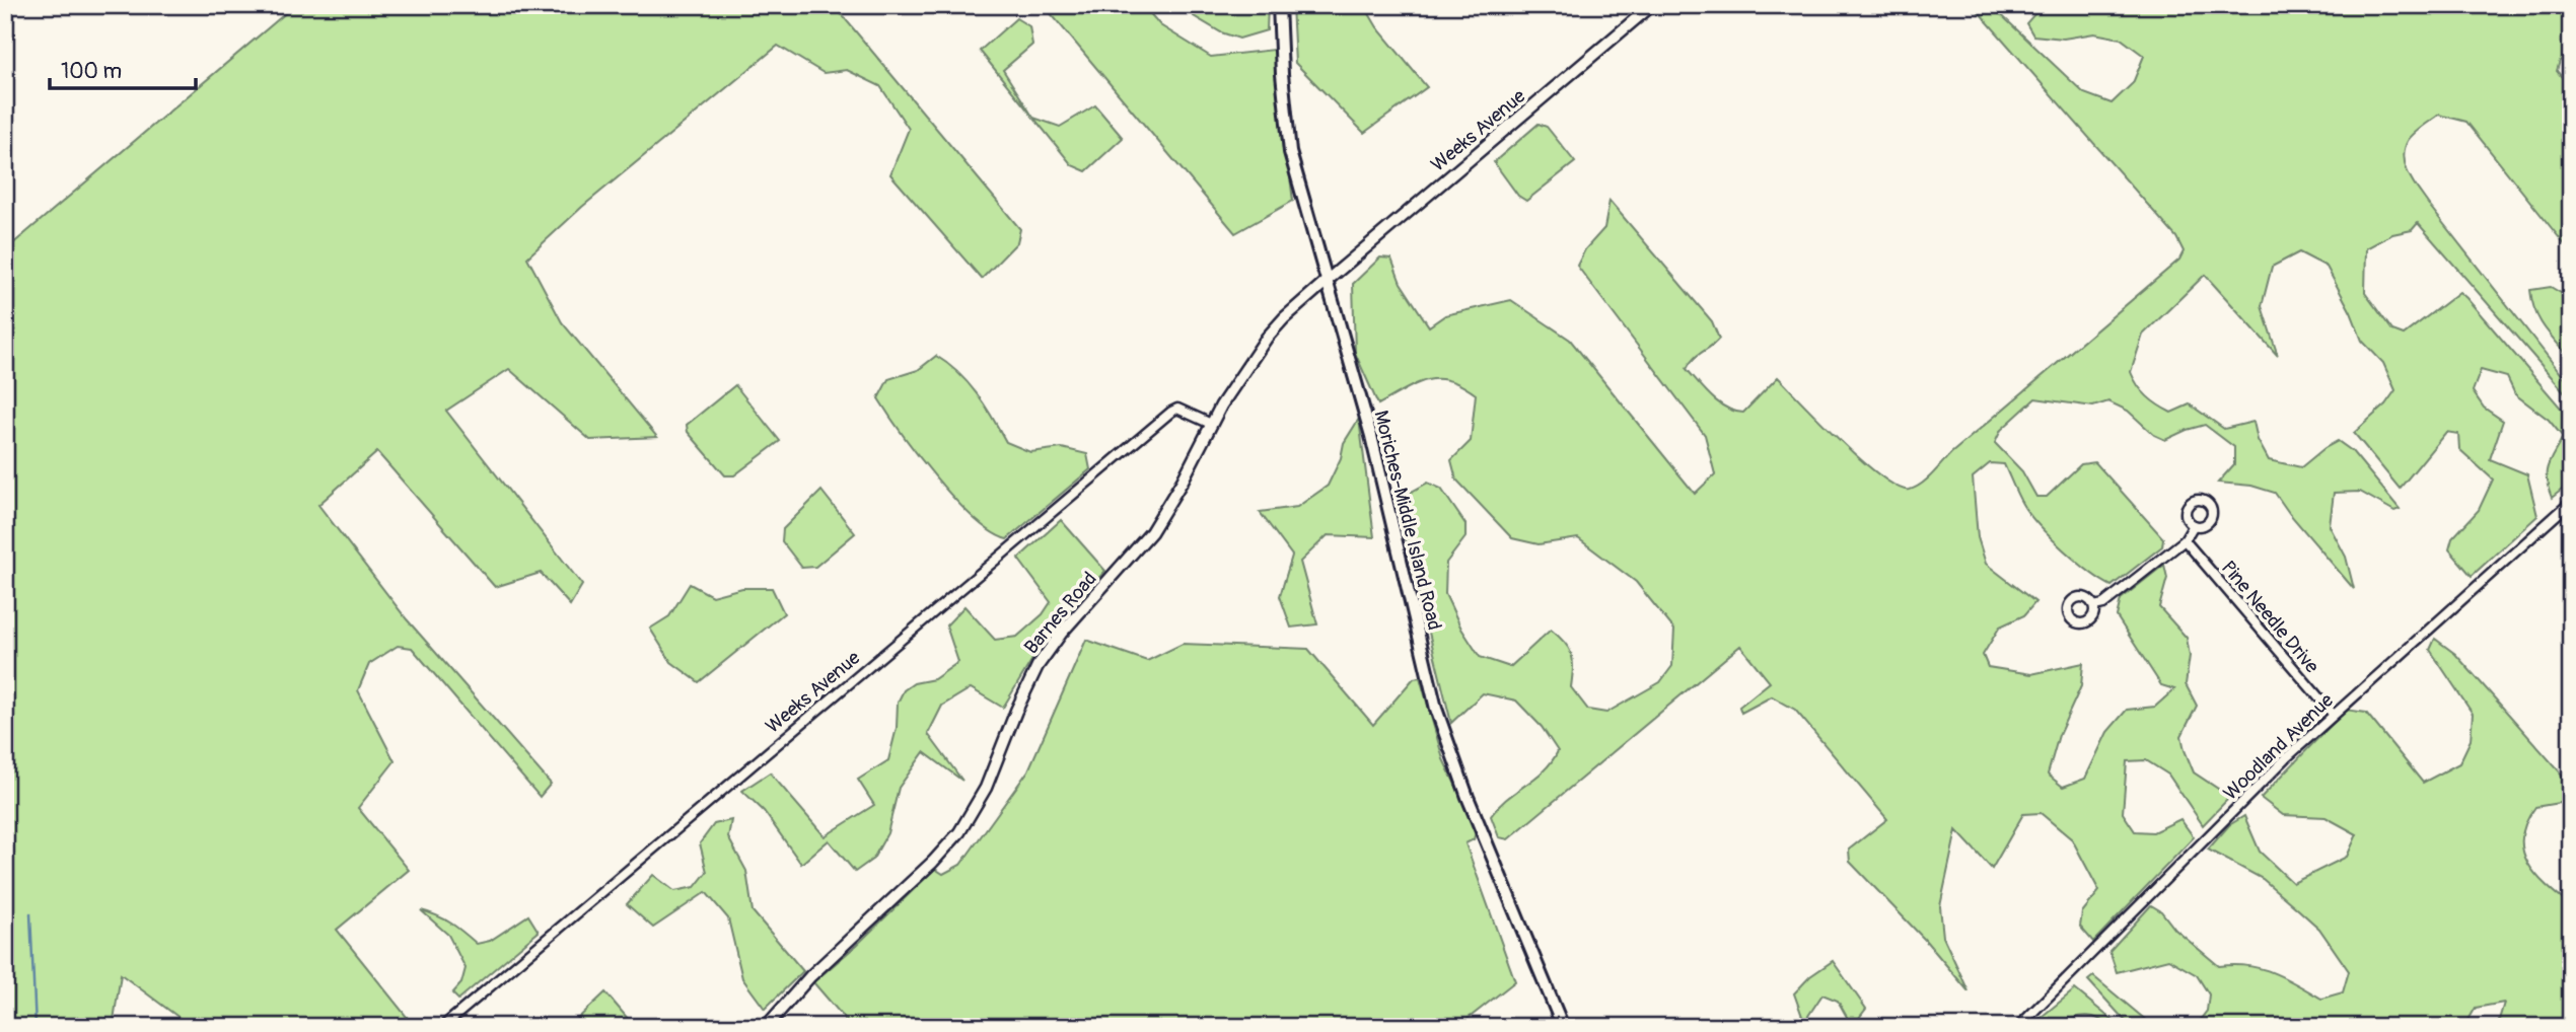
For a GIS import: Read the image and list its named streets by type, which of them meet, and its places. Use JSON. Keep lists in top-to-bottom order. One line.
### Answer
{"streets":{"main road":["Moriches-Middle Island Road"],"street":["Weeks Avenue","Barnes Road","Pine Needle Drive","Woodland Avenue"]},"crossings":[["Weeks Avenue","Moriches-Middle Island Road"],["Weeks Avenue","Barnes Road"],["Moriches-Middle Island Road","Barnes Road"],["Pine Needle Drive","Woodland Avenue"]],"scale_bar":"100 m"}
